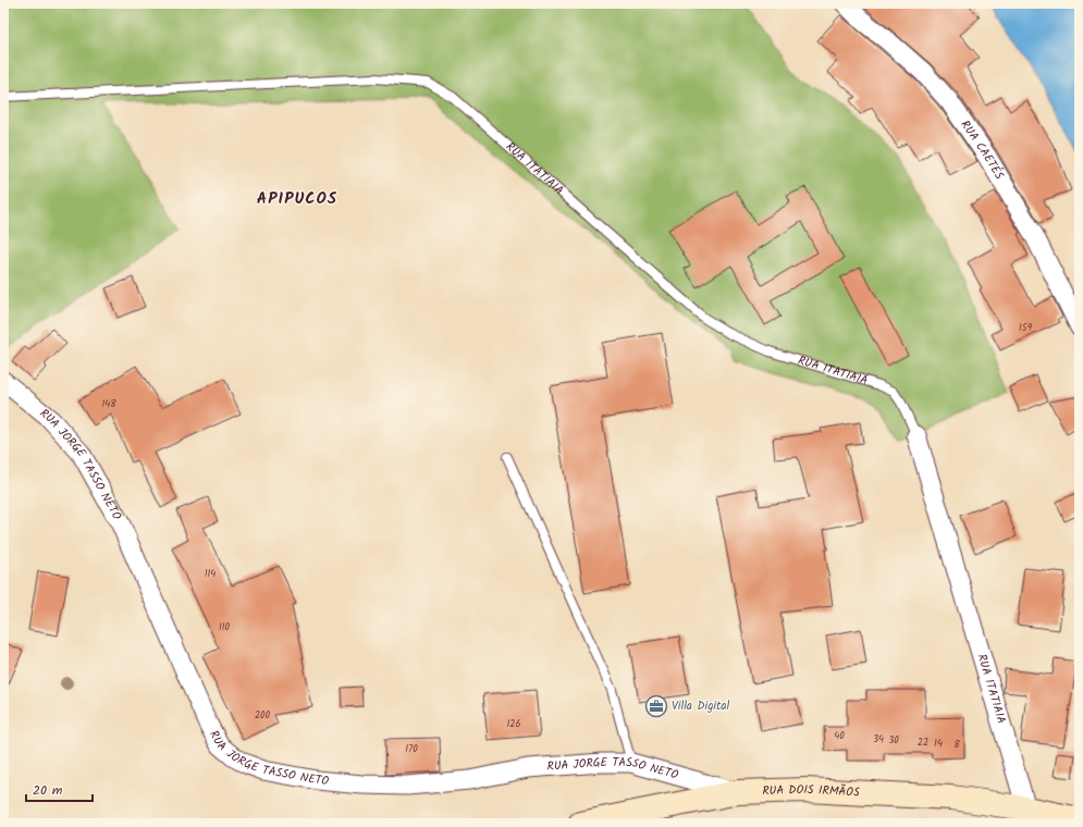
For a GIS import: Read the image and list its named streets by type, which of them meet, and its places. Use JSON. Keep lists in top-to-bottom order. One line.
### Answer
{"streets":{"main road":["RUA DOIS IRMÃOS"],"street":["RUA CAETÉS","RUA ITATIAIA","RUA JORGE TASSO NETO"]},"crossings":[["RUA ITATIAIA","RUA DOIS IRMÃOS"],["RUA JORGE TASSO NETO","RUA DOIS IRMÃOS"]],"districts":["APIPUCOS"],"places":{"office":["Villa Digital"]},"house_numbers":["159","148","114","110","200","126","40","34","30","22","14","8","170"],"scale_bar":"20 m"}
